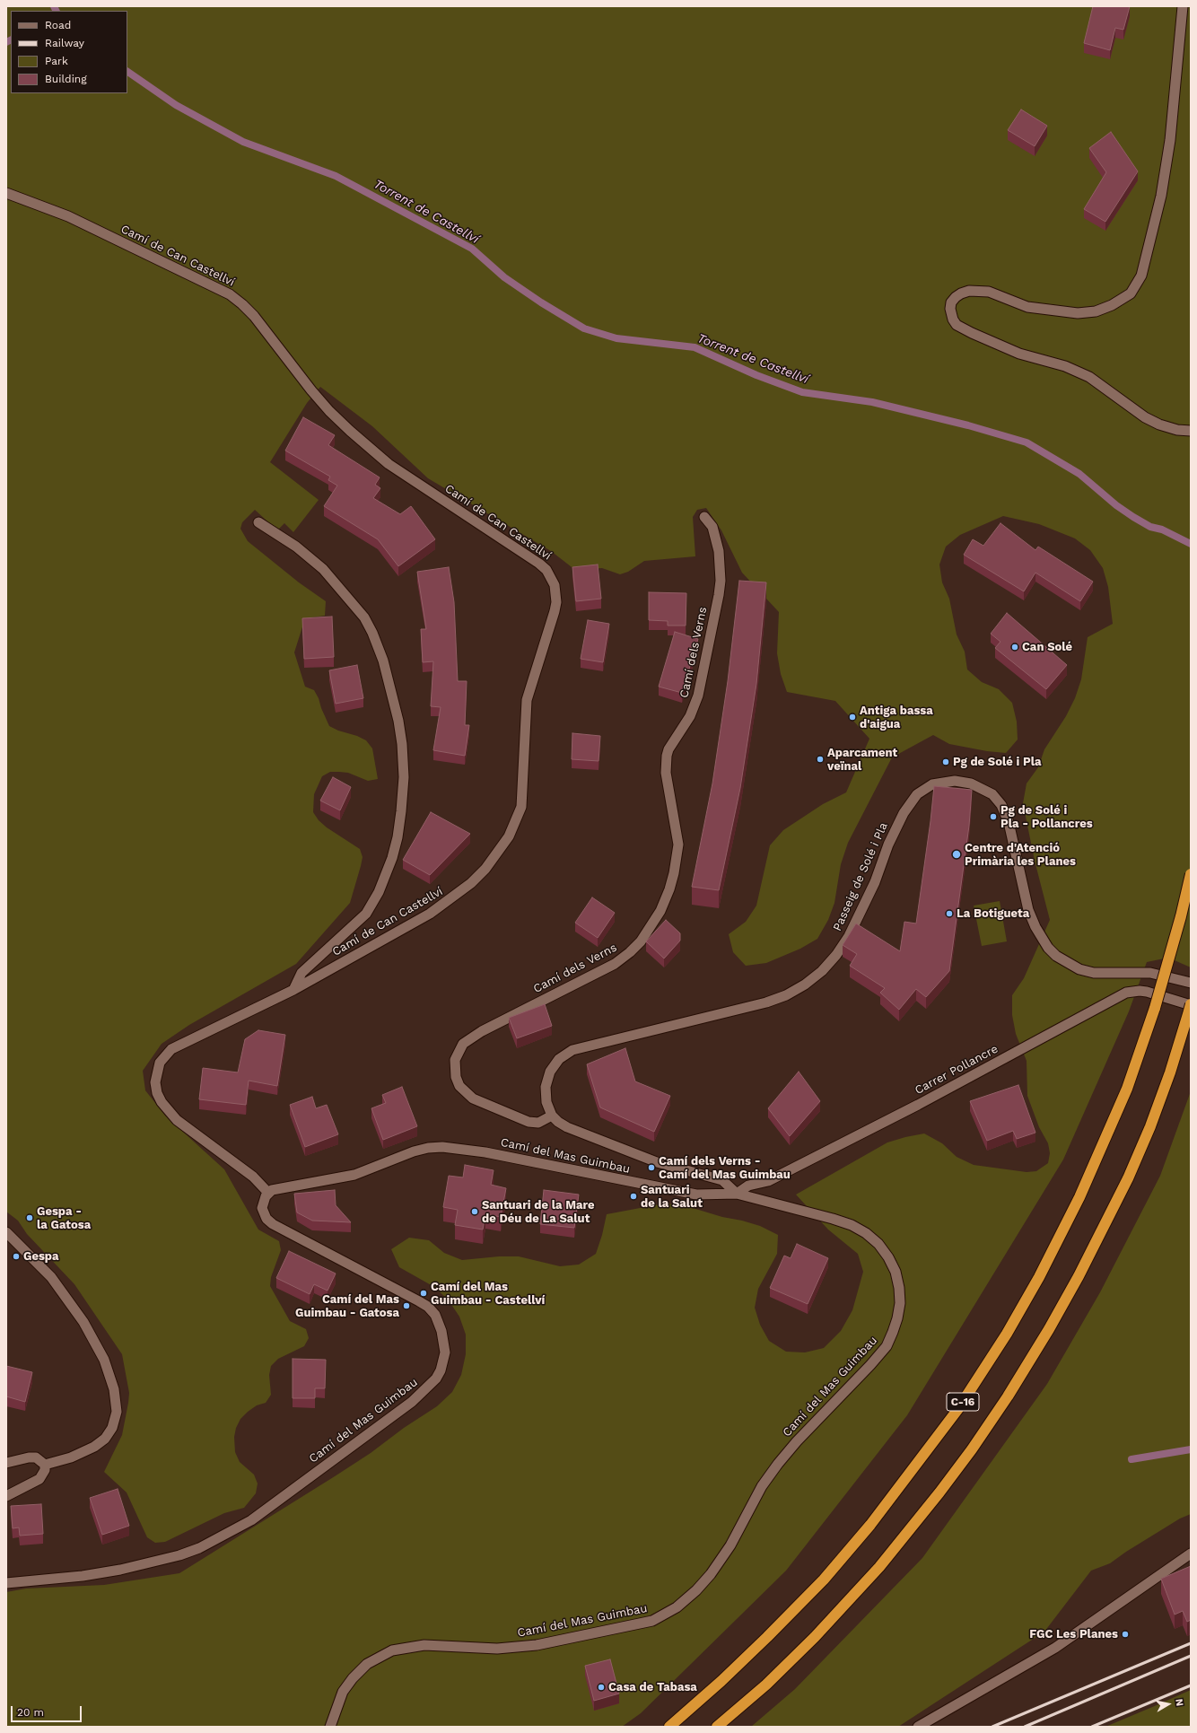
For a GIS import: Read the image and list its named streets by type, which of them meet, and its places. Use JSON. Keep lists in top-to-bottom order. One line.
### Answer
{"streets":{"highway":["C-16"],"street":["Camí de Can Castellví","Camí dels Verns","Passeig de Solé i Pla","Carrer Pollancre","Camí del Mas Guimbau"]},"crossings":[["Camí de Can Castellví","Camí del Mas Guimbau"],["Camí dels Verns","Passeig de Solé i Pla"],["Carrer Pollancre","Camí del Mas Guimbau"],["Carrer Pollancre","C-16"]],"water":["Torrent de Castellví"],"places":["Can Solé","Antiga bassa d'aigua","Aparcament veïnal","Pg de Solé i Pla","Pg de Solé i Pla - Pollancres","Centre d'Atenció Primària les Planes","La Botigueta","Camí dels Verns - Camí del Mas Guimbau","Santuari de la Salut","Santuari de la Mare de Déu de La Salut","Gespa - la Gatosa","Gespa","Camí del Mas Guimbau - Castellví","Camí del Mas Guimbau - Gatosa","FGC Les Planes","Casa de Tabasa"],"legend":["Road","Railway","Park","Building"],"scale_bar":"20 m","north":"right"}
